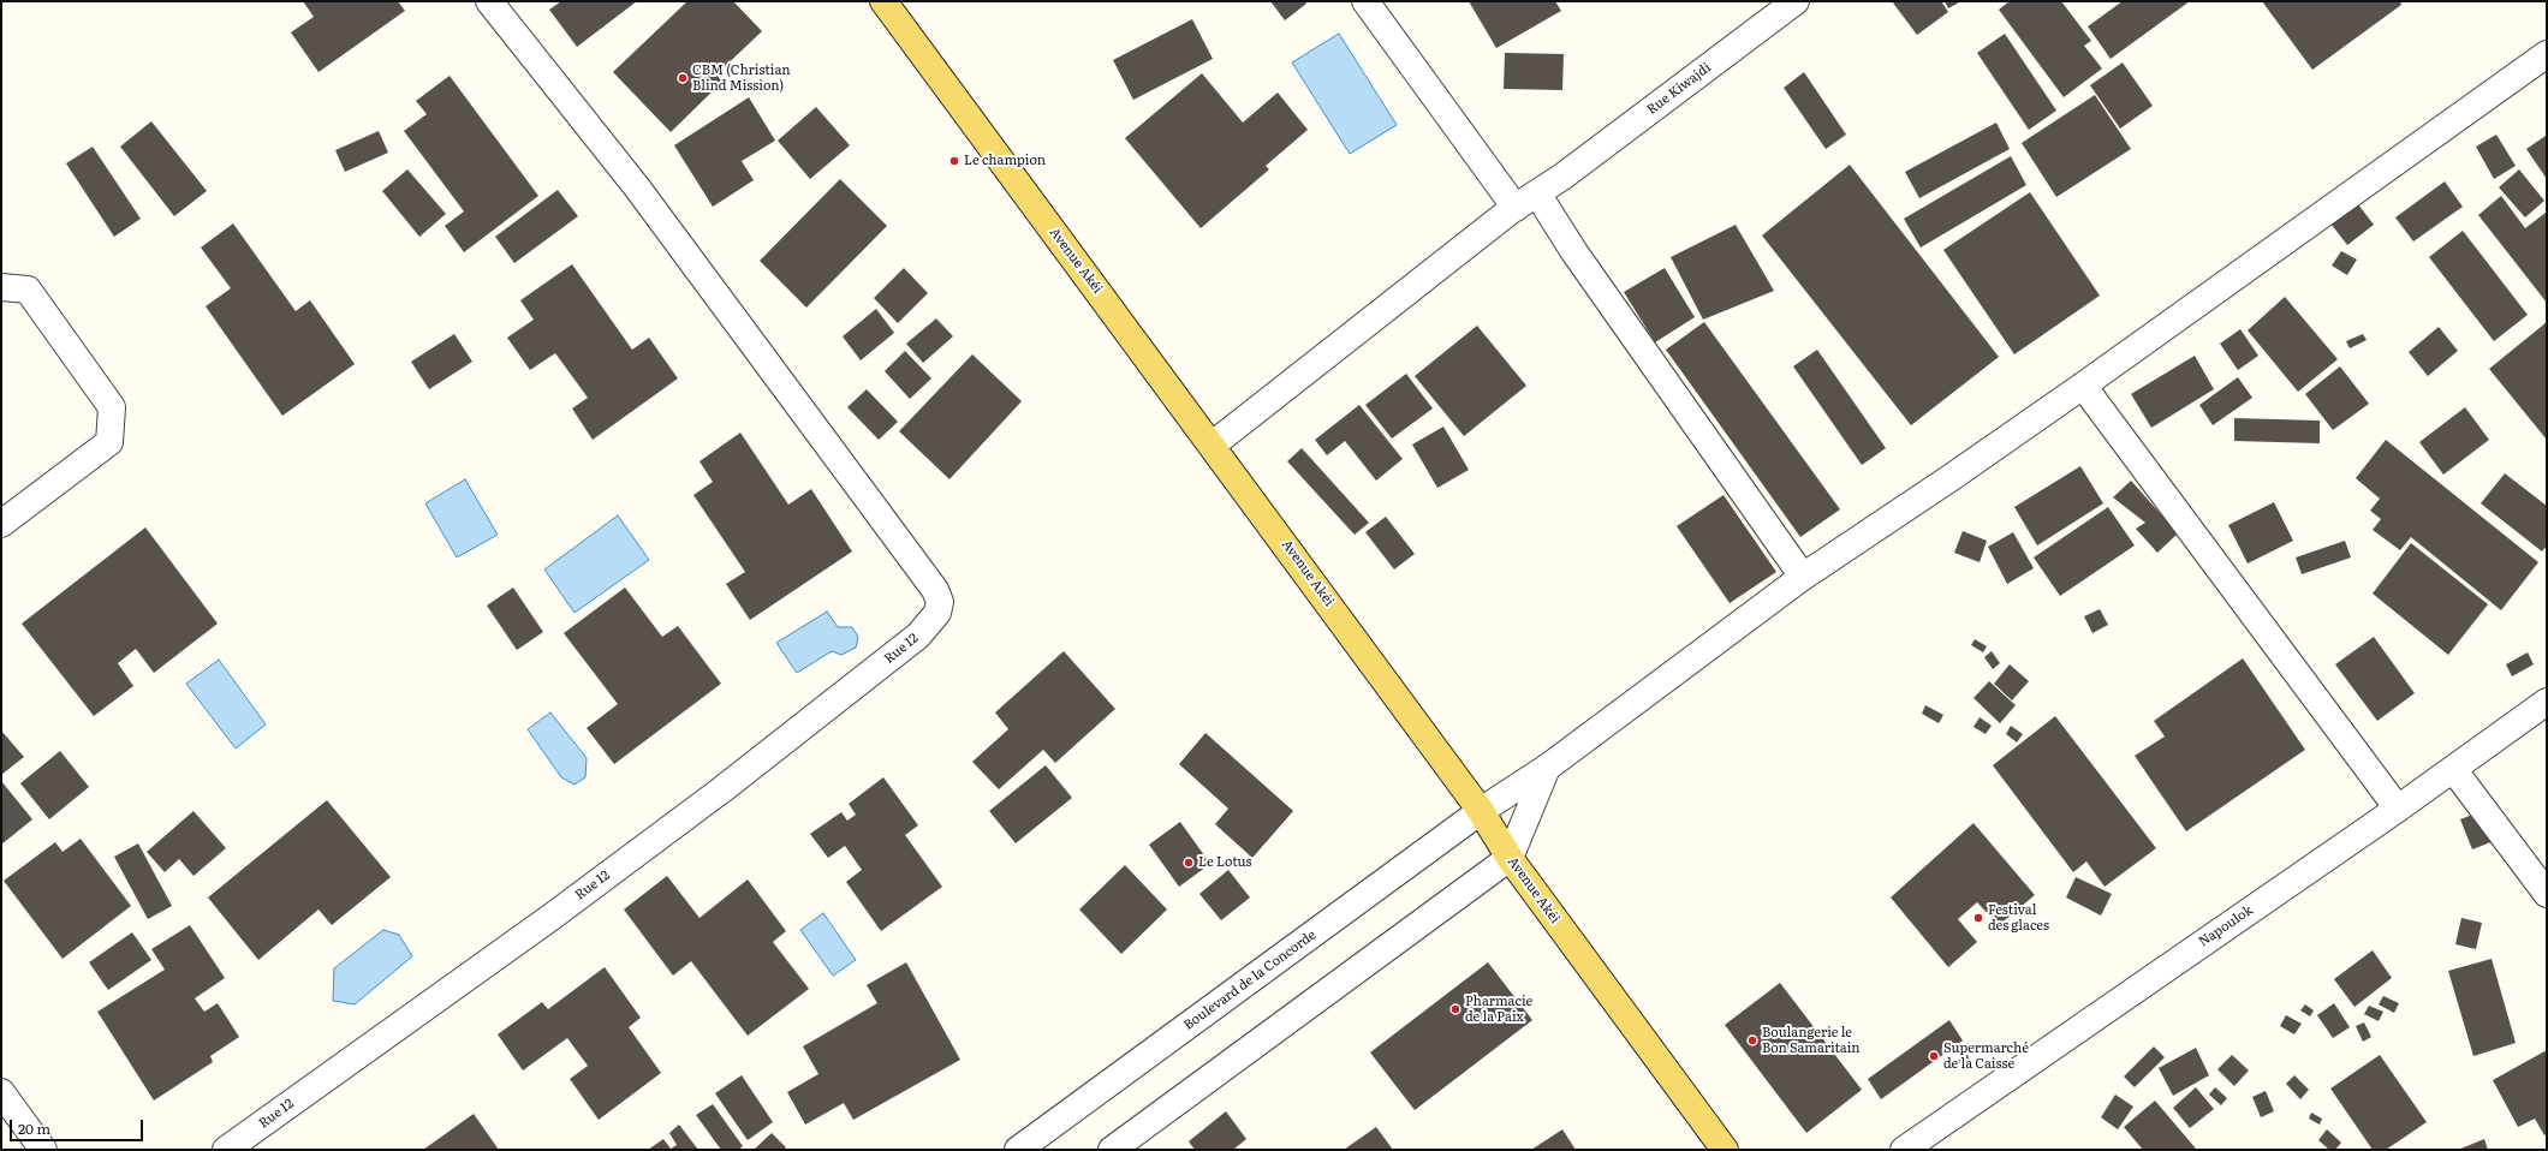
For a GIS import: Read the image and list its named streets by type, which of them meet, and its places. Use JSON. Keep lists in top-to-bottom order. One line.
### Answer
{"streets":{"main road":["Avenue Akéi"],"street":["Rue Kiwajdi","Rue 12","Napoulok","Boulevard de la Concorde"]},"crossings":[["Rue Kiwajdi","Avenue Akéi"],["Avenue Akéi","Boulevard de la Concorde"]],"places":["CBM (Christian Blind Mission)","Le champion","Le Lotus","Festival des glaces","Pharmacie de la Paix","Boulangerie le Bon Samaritain","Supermarché de la Caisse"],"scale_bar":"20 m"}
